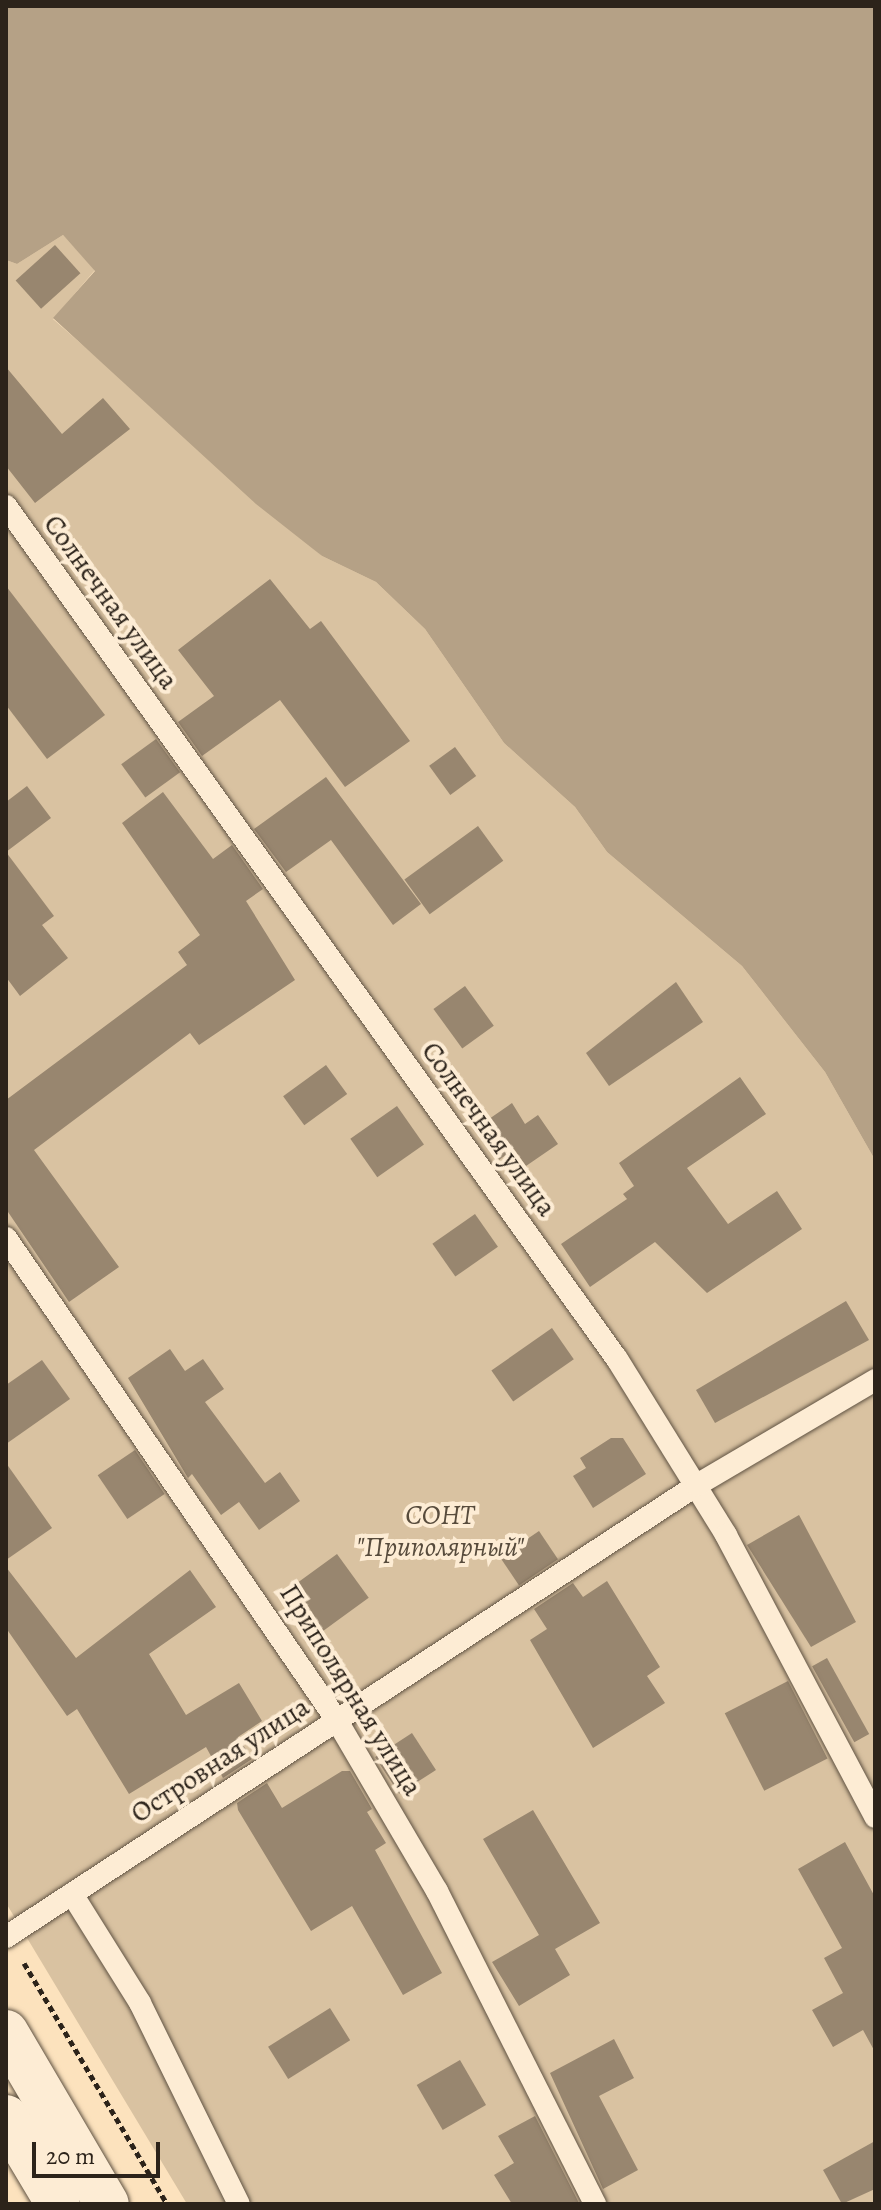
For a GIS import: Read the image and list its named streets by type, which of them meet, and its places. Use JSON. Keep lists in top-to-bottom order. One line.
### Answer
{"streets":{"lane":["Солнечная улица","Приполярная улица","Островная улица"]},"crossings":[["Солнечная улица","Островная улица"],["Приполярная улица","Островная улица"]],"parks":["СОНТ \"Приполярный\""],"scale_bar":"20 m"}
